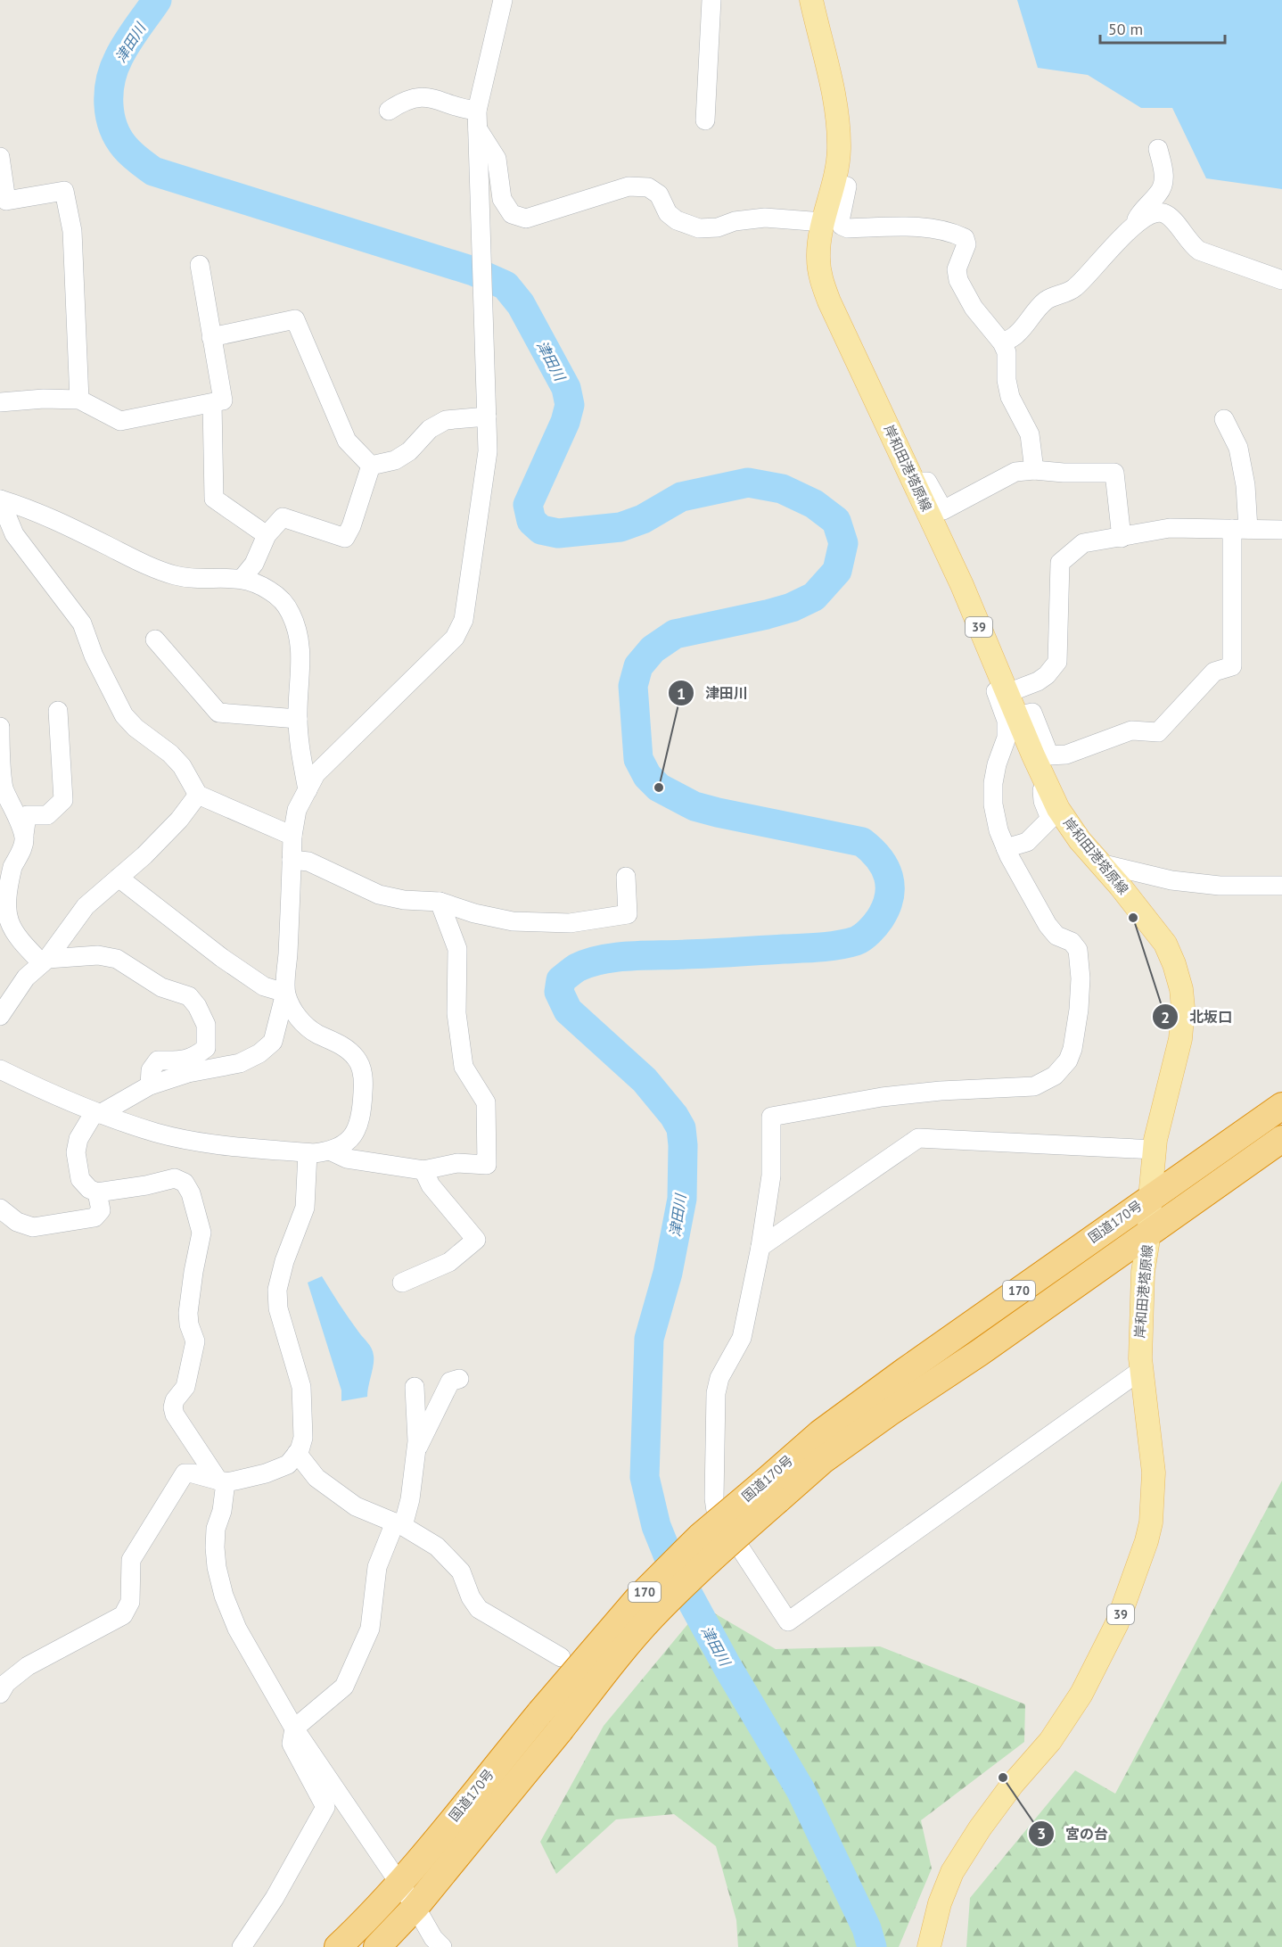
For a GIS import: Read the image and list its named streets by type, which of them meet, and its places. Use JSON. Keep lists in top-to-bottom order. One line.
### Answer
{"streets":{"highway":["国道170号","170"],"main road":["岸和田港塔原線","39"]},"crossings":[["岸和田港塔原線","国道170号"]],"water":["津田川"],"places":["津田川","北坂口","宮の台"],"scale_bar":"50 m"}
